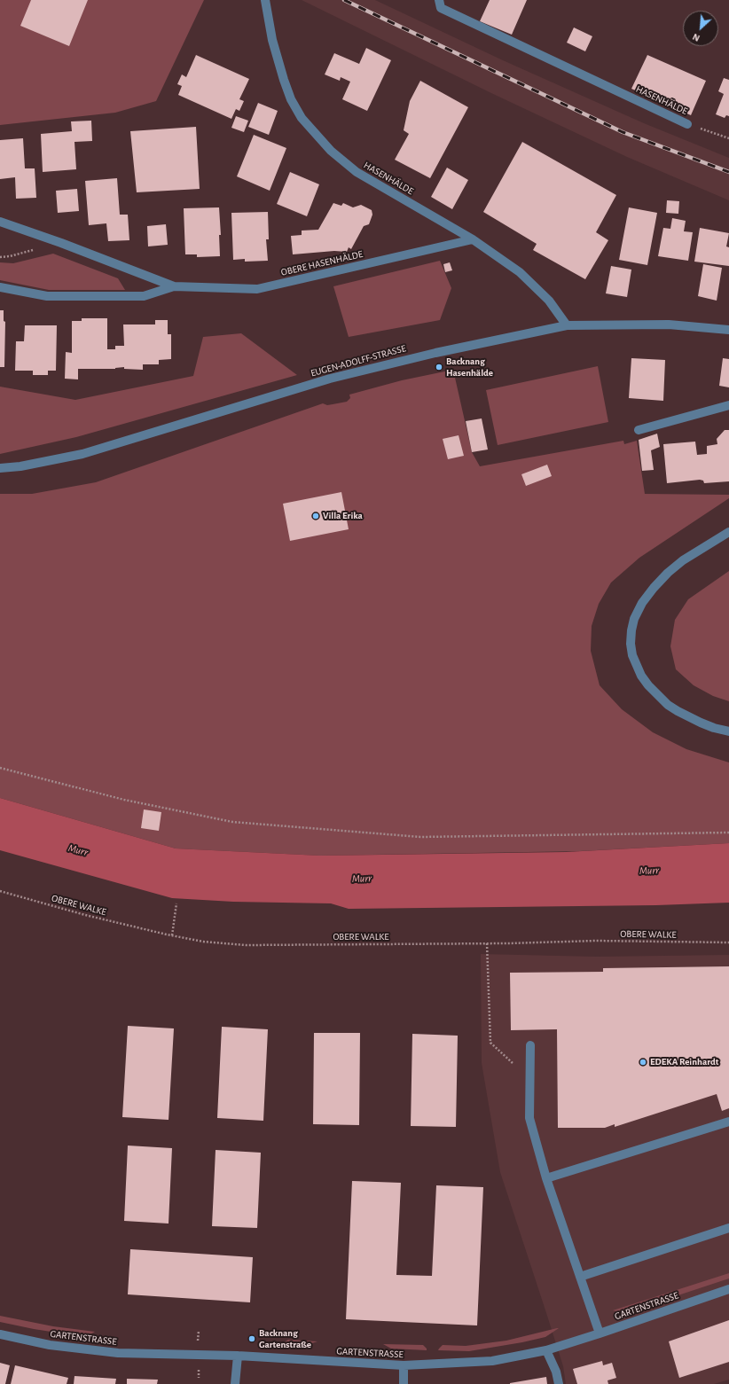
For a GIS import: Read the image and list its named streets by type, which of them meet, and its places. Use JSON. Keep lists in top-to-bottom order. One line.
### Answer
{"streets":{"street":["HASENHÄLDE","OBERE HASENHÄLDE","EUGEN-ADOLFF-STRASSE","GARTENSTRASSE"],"path":["OBERE WALKE"]},"crossings":[["HASENHÄLDE","OBERE HASENHÄLDE"],["HASENHÄLDE","EUGEN-ADOLFF-STRASSE"]],"water":["Murr"],"places":["Backnang Hasenhälde","Villa Erika","EDEKA Reinhardt","Backnang Gartenstraße"],"north":"bottom left"}
